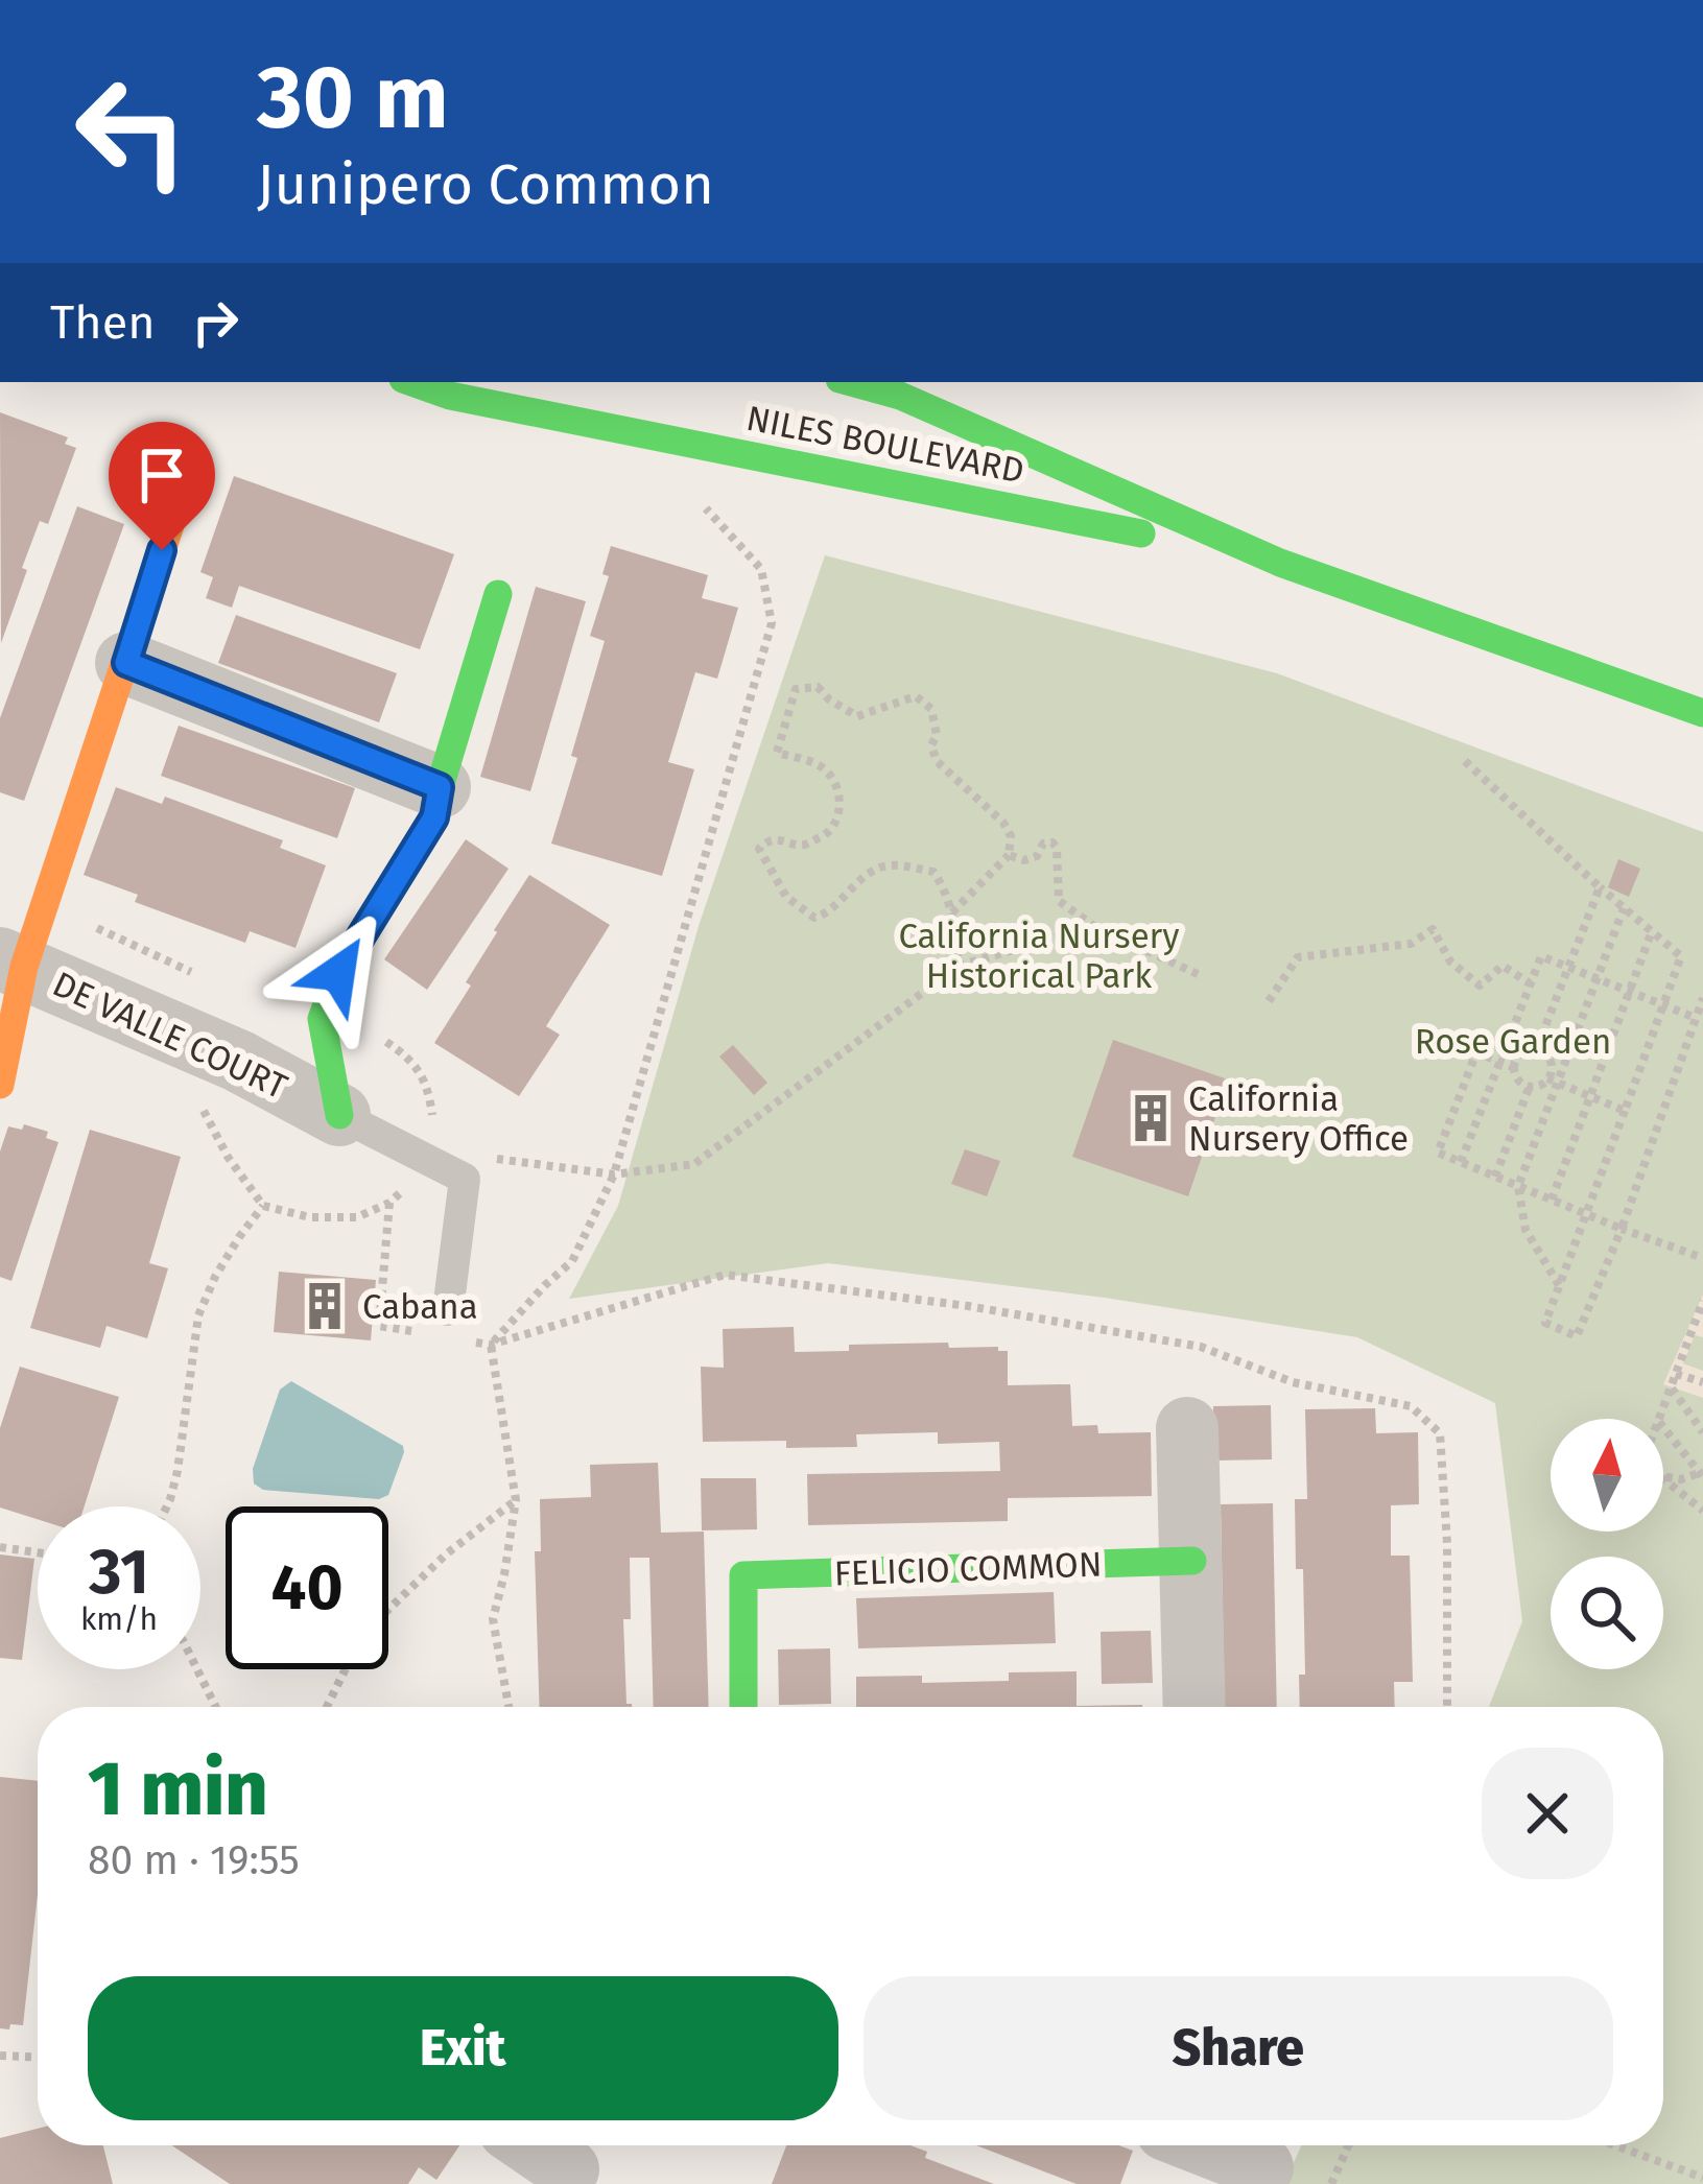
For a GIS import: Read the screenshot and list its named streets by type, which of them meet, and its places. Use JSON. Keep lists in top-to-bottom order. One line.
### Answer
{"streets":{"main road":["NILES BOULEVARD","FELICIO COMMON"],"street":["DE VALLE COURT"]},"parks":["California Nursery Historical Park","Rose Garden"],"places":{"building":["California Nursery Office","Cabana"]},"north":"top","page":{"turn":["30 m","Junipero Common"],"then":"Then","speed":"31 km/h","limit":"40","heading":["1 min","80 m · 19:55"],"buttons":["Exit","Share"]}}
